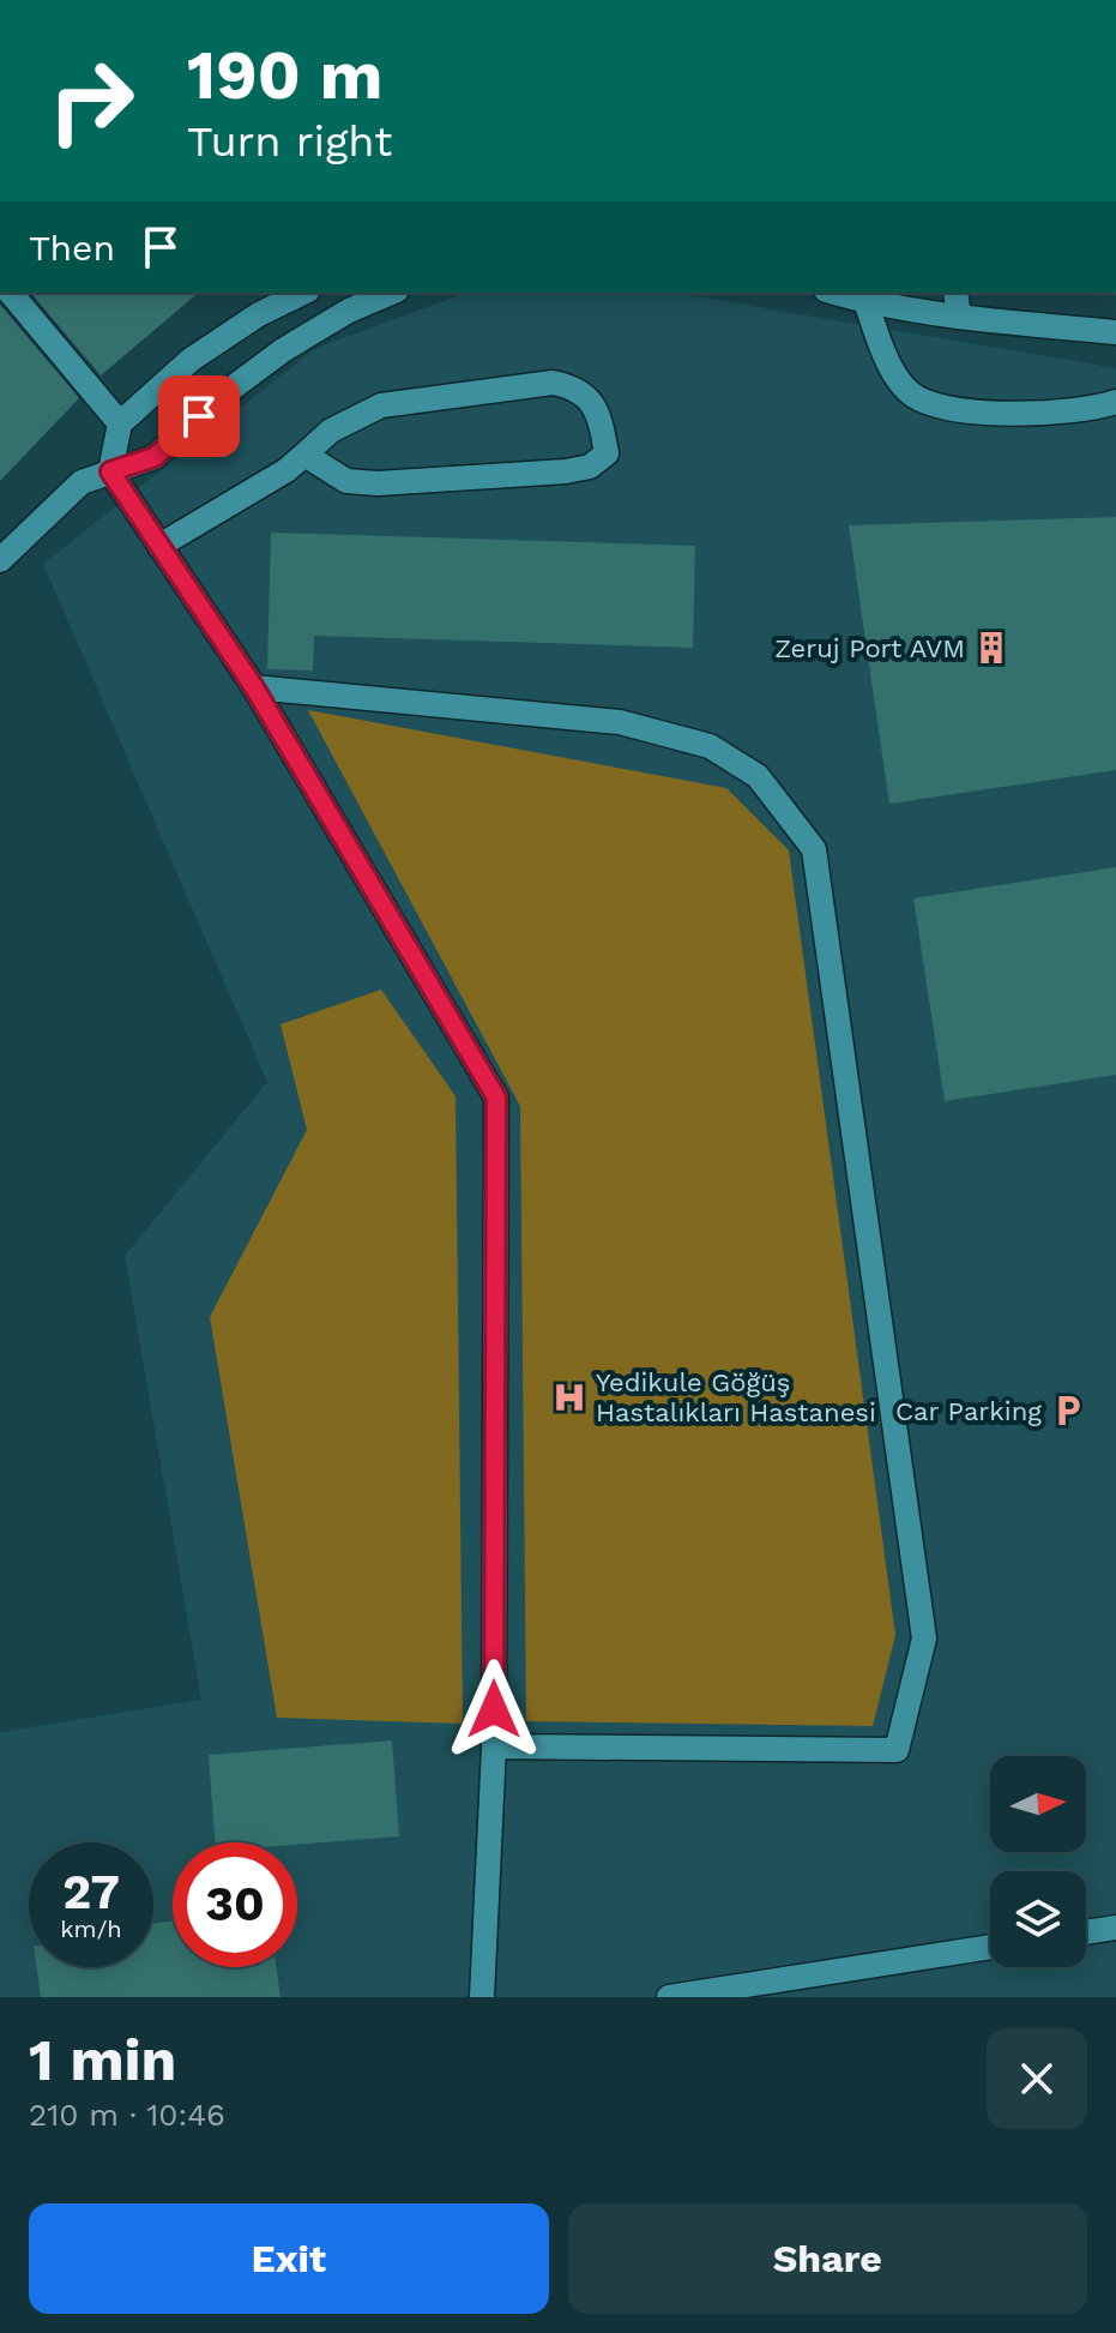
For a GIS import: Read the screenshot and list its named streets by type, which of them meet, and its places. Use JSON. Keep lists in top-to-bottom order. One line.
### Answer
{"places":{"building":["Zeruj Port AVM"],"hospital":["Yedikule Göğüş Hastalıkları Hastanesi"],"parking":["Car Parking"]},"north":"right","page":{"turn":["190 m","Turn right"],"then":"Then","speed":"27 km/h","limit":"30","heading":["1 min","210 m · 10:46"],"buttons":["Exit","Share"]}}
